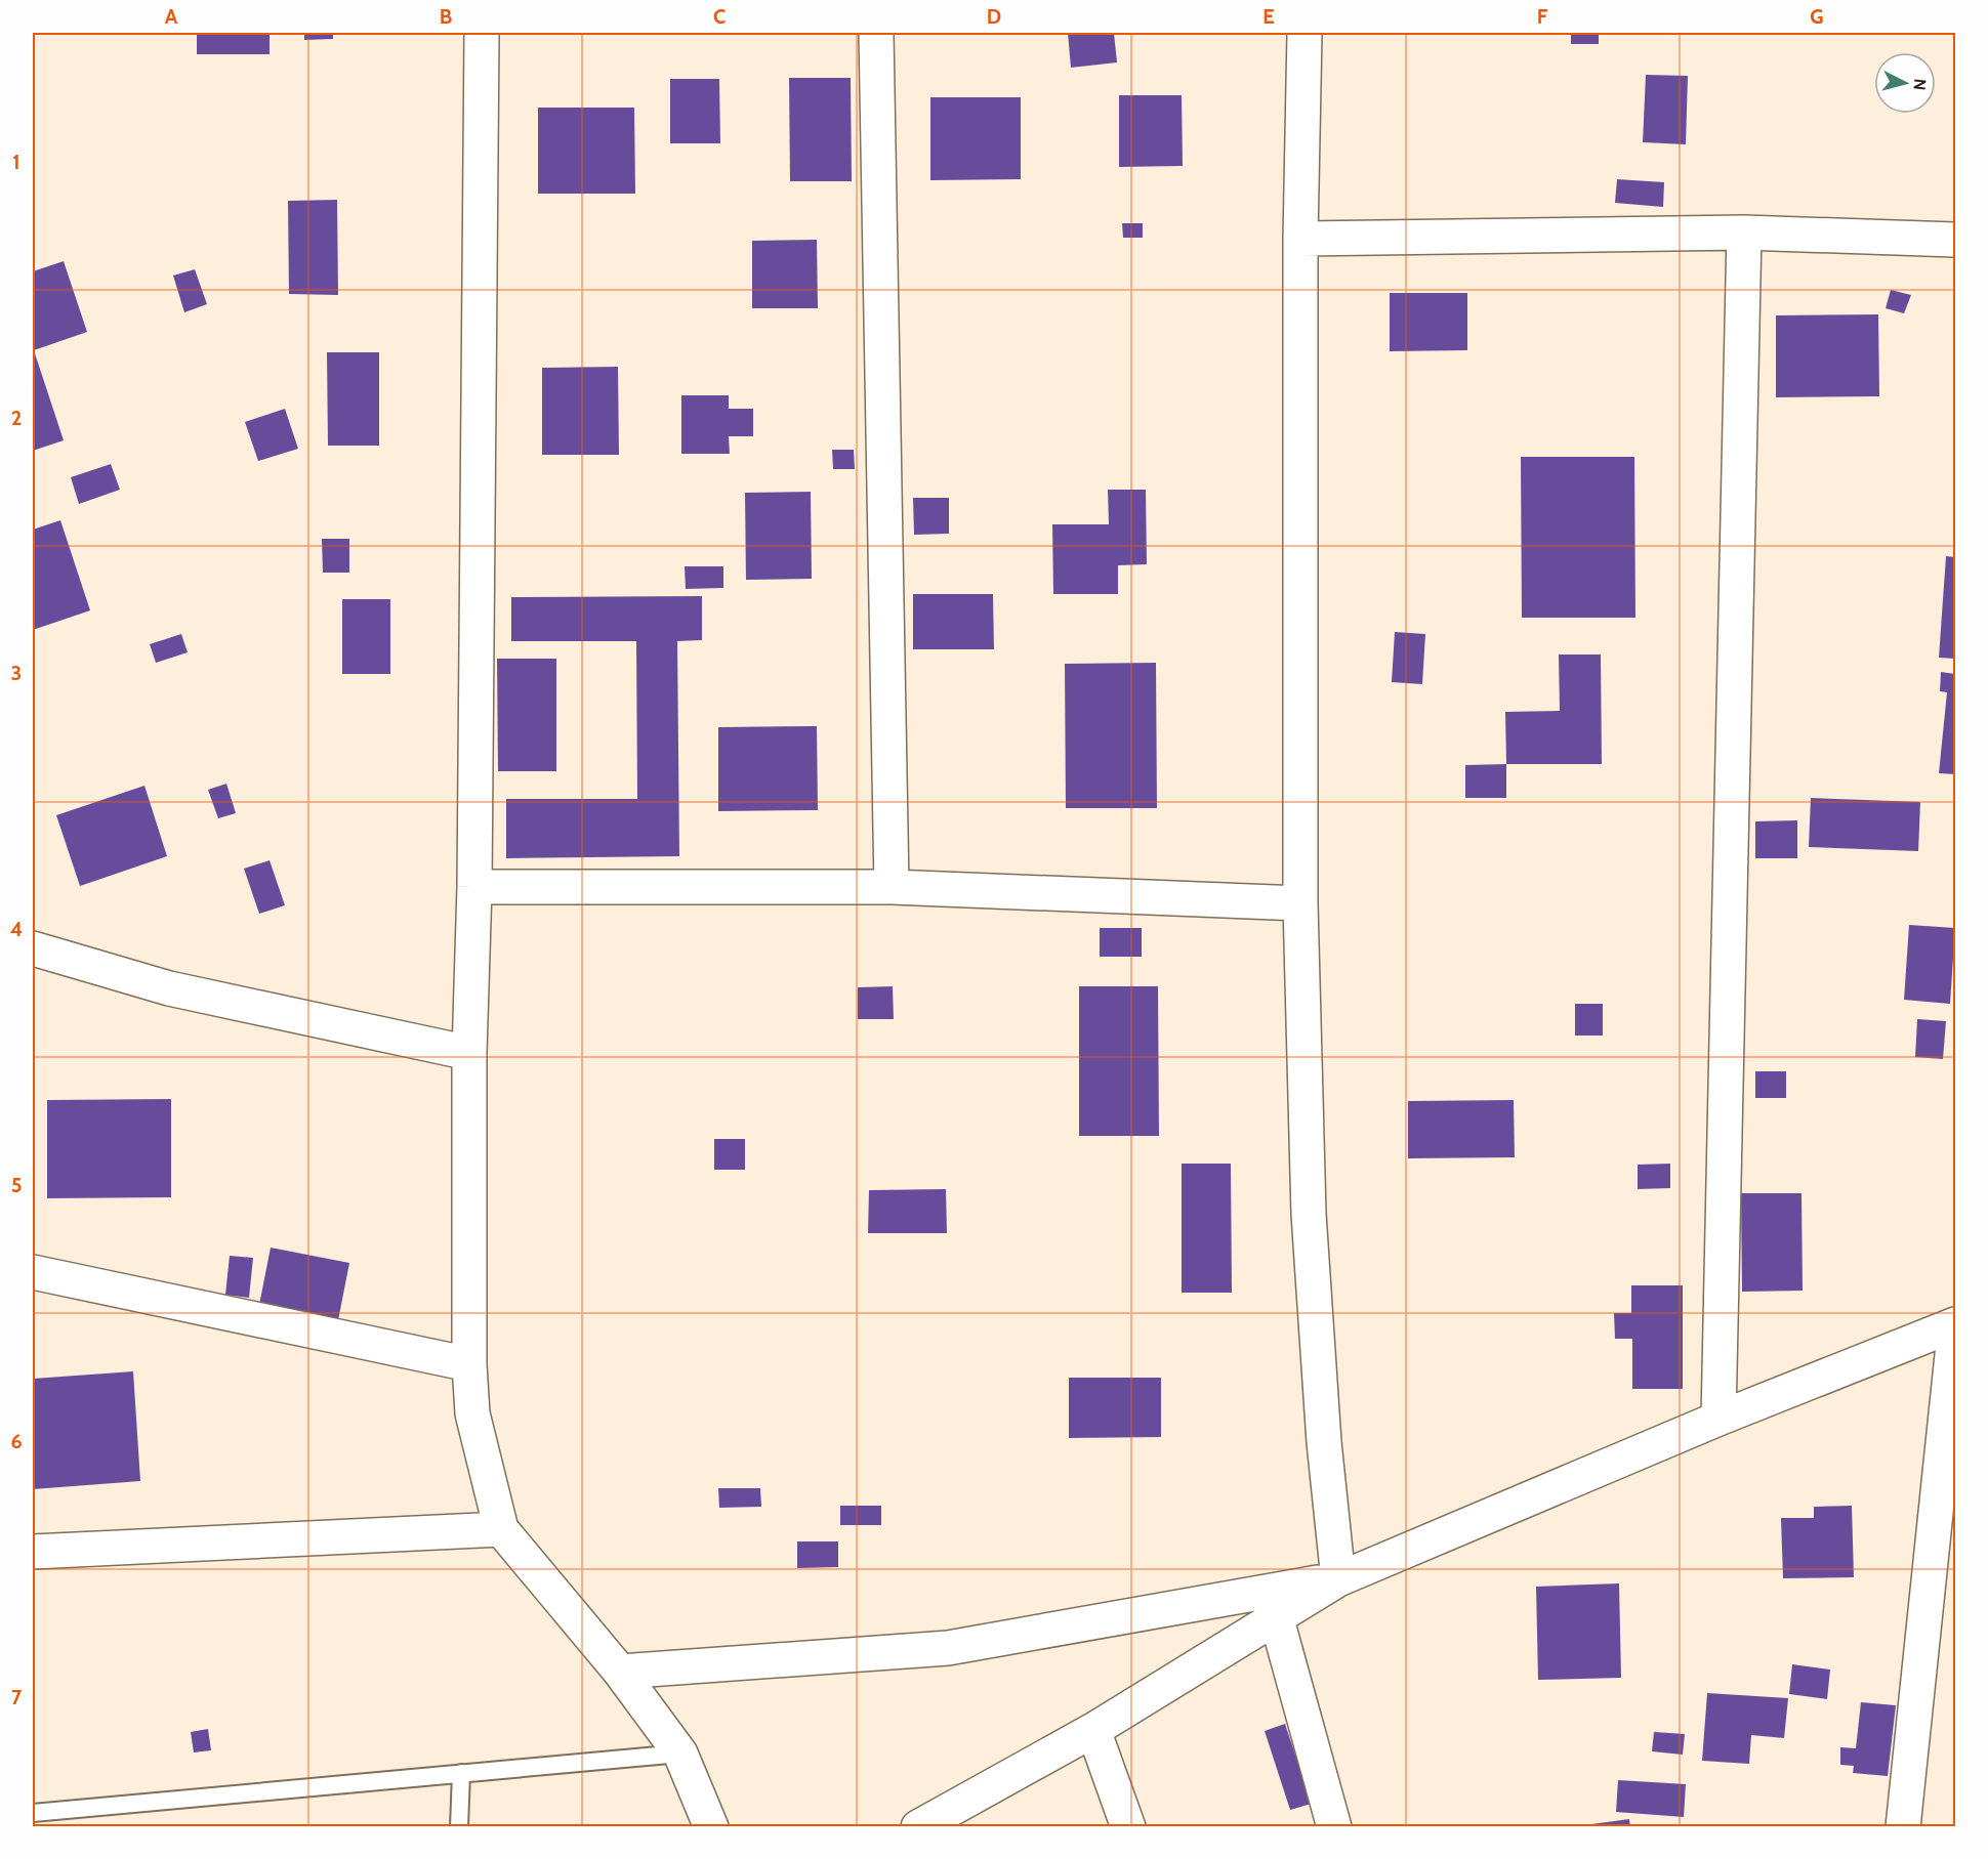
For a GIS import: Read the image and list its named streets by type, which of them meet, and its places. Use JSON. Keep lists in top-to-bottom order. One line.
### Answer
{"north":"right","grid":{"columns":["A","B","C","D","E","F","G"],"rows":["1","2","3","4","5","6","7"]}}
